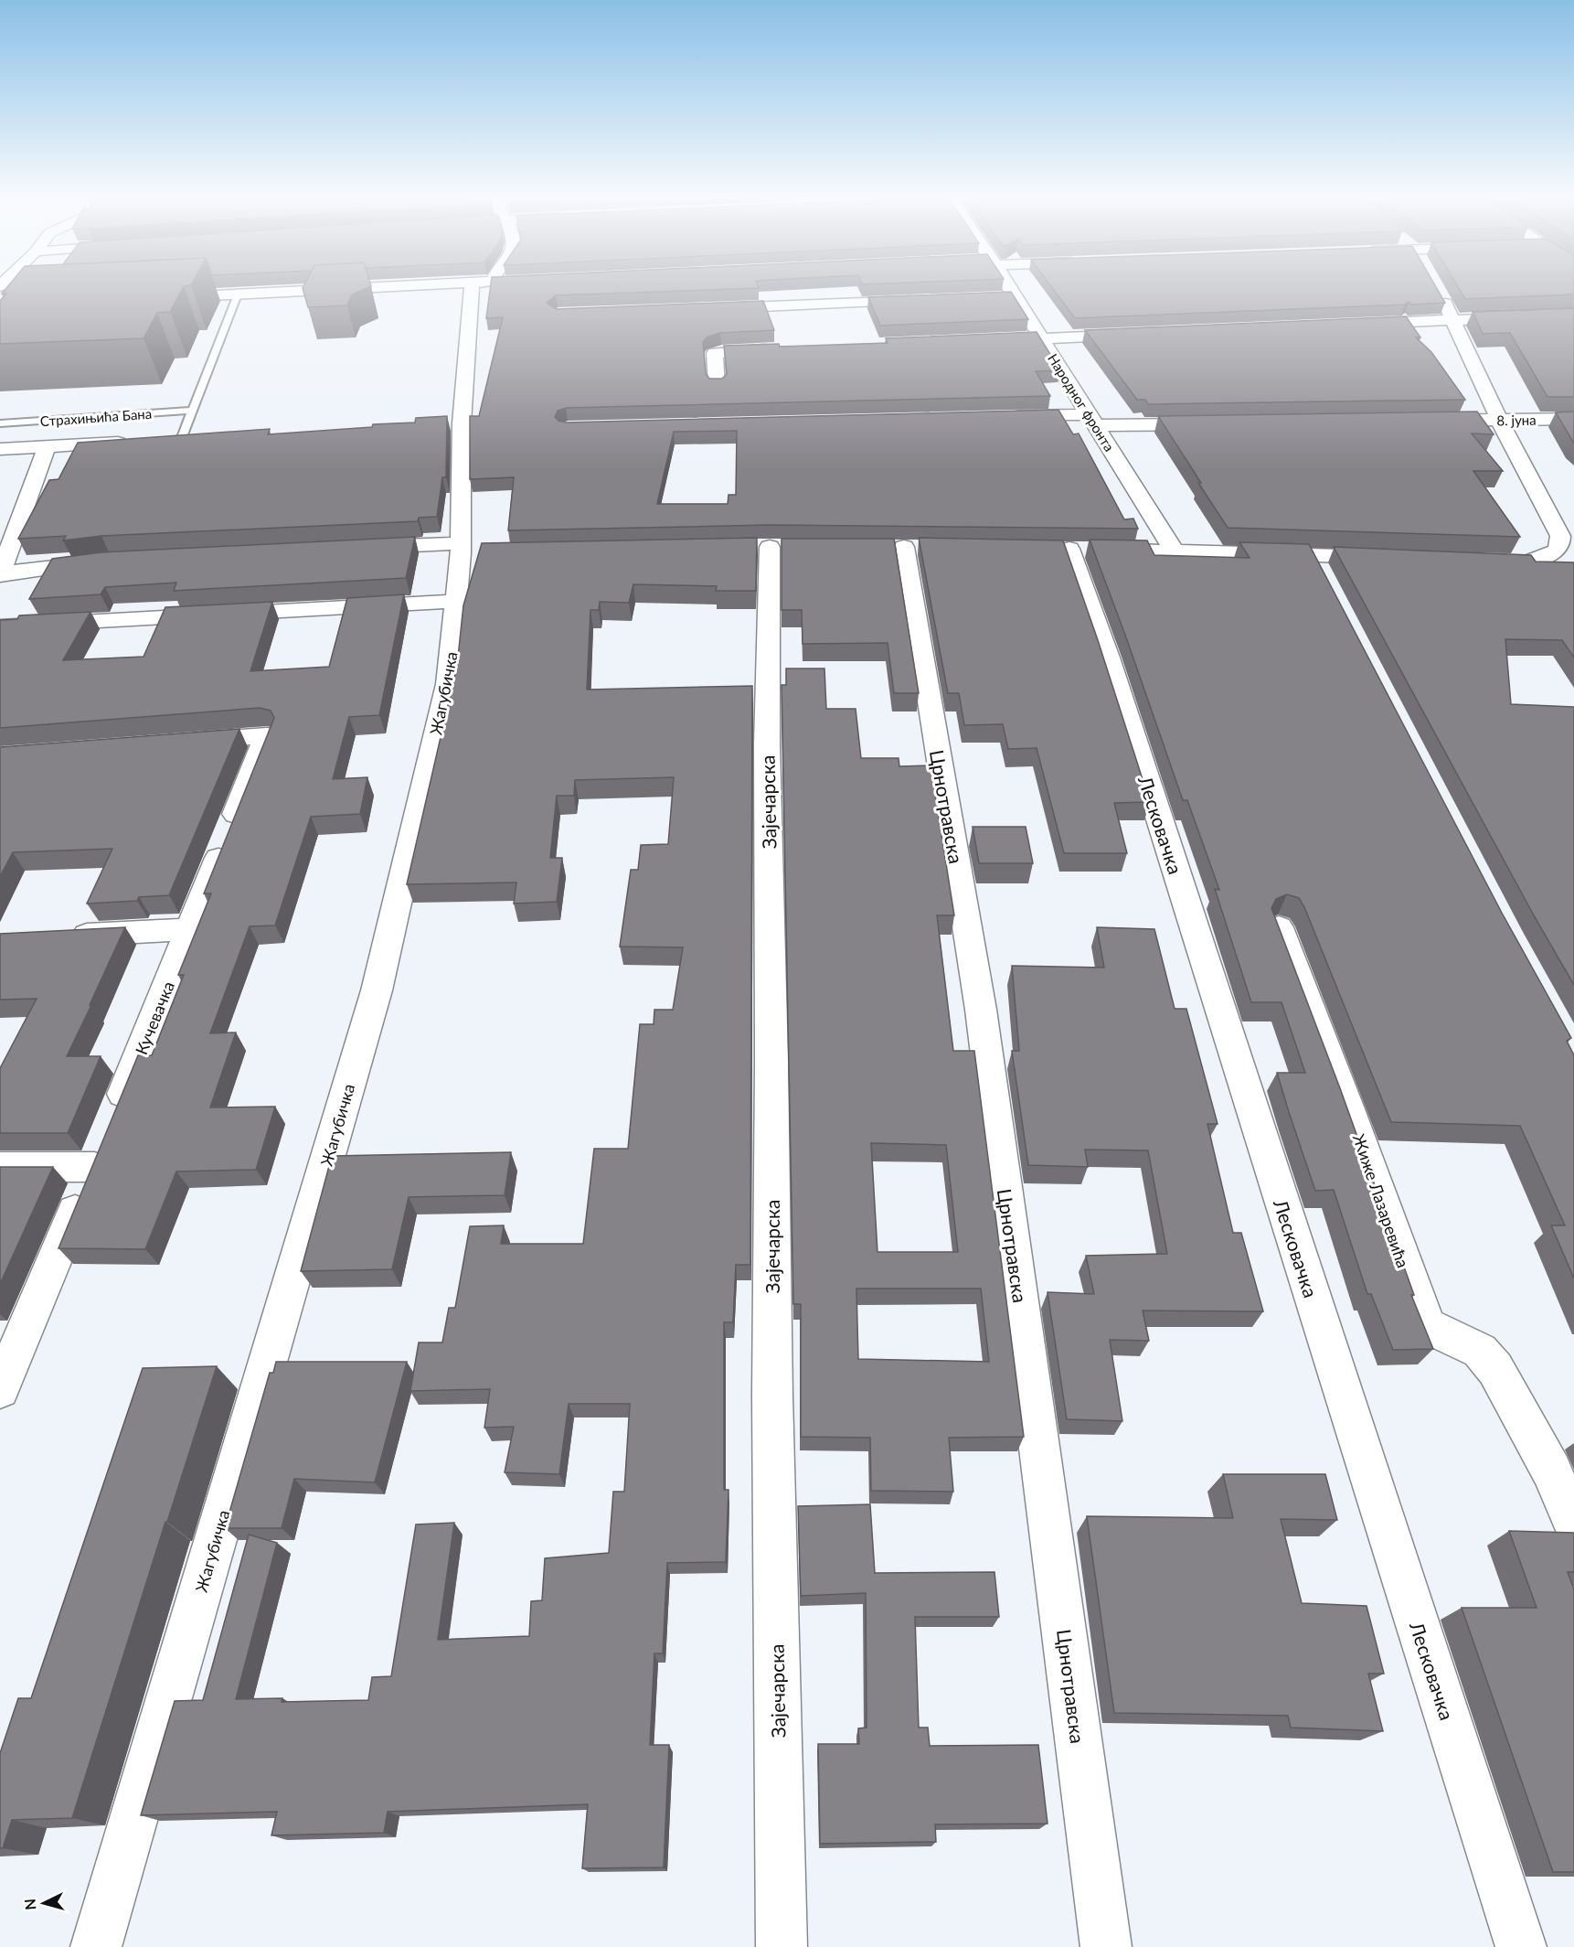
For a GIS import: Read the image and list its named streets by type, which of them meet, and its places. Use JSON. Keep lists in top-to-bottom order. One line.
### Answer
{"streets":{"street":["Народног фронта","8. јуна","Жагубичка","Зајечарска","Црнотравска","Лесковачка","Кучевачка","Жиже Лазаревића"],"lane":["Страхињића Бана"]},"crossings":[["Народног фронта","Лесковачка"]],"north":"left"}
